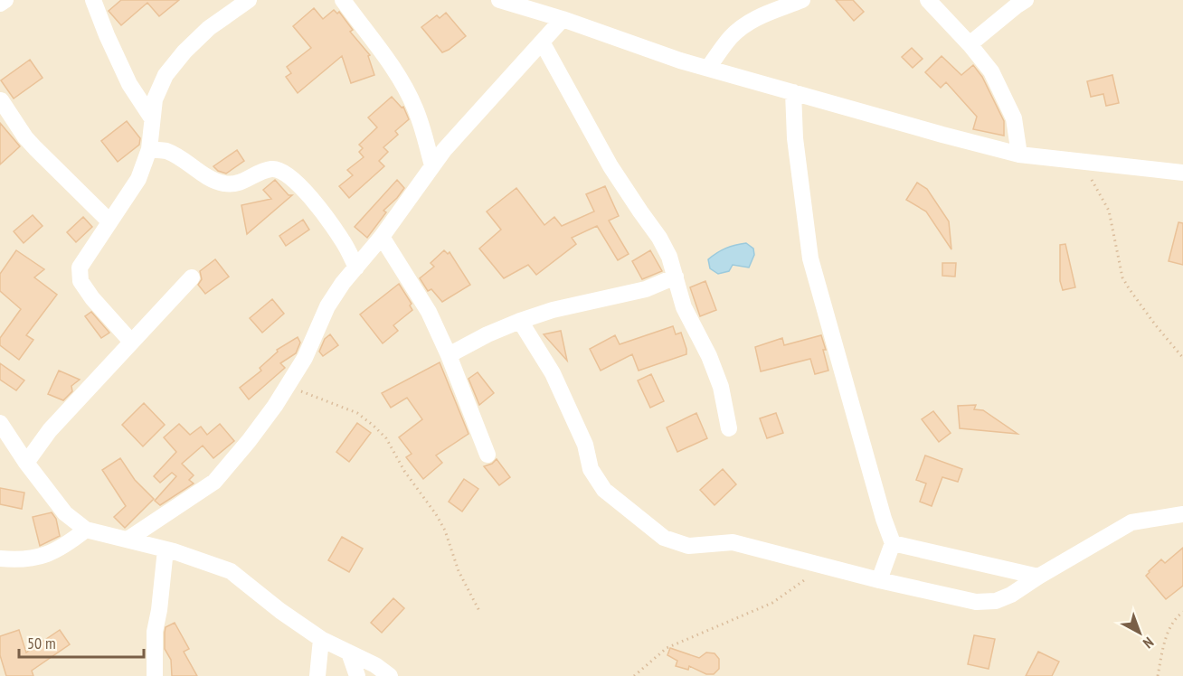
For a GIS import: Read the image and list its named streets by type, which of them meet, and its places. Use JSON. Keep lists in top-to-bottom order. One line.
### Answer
{"scale_bar":"50 m","north":"bottom right"}
